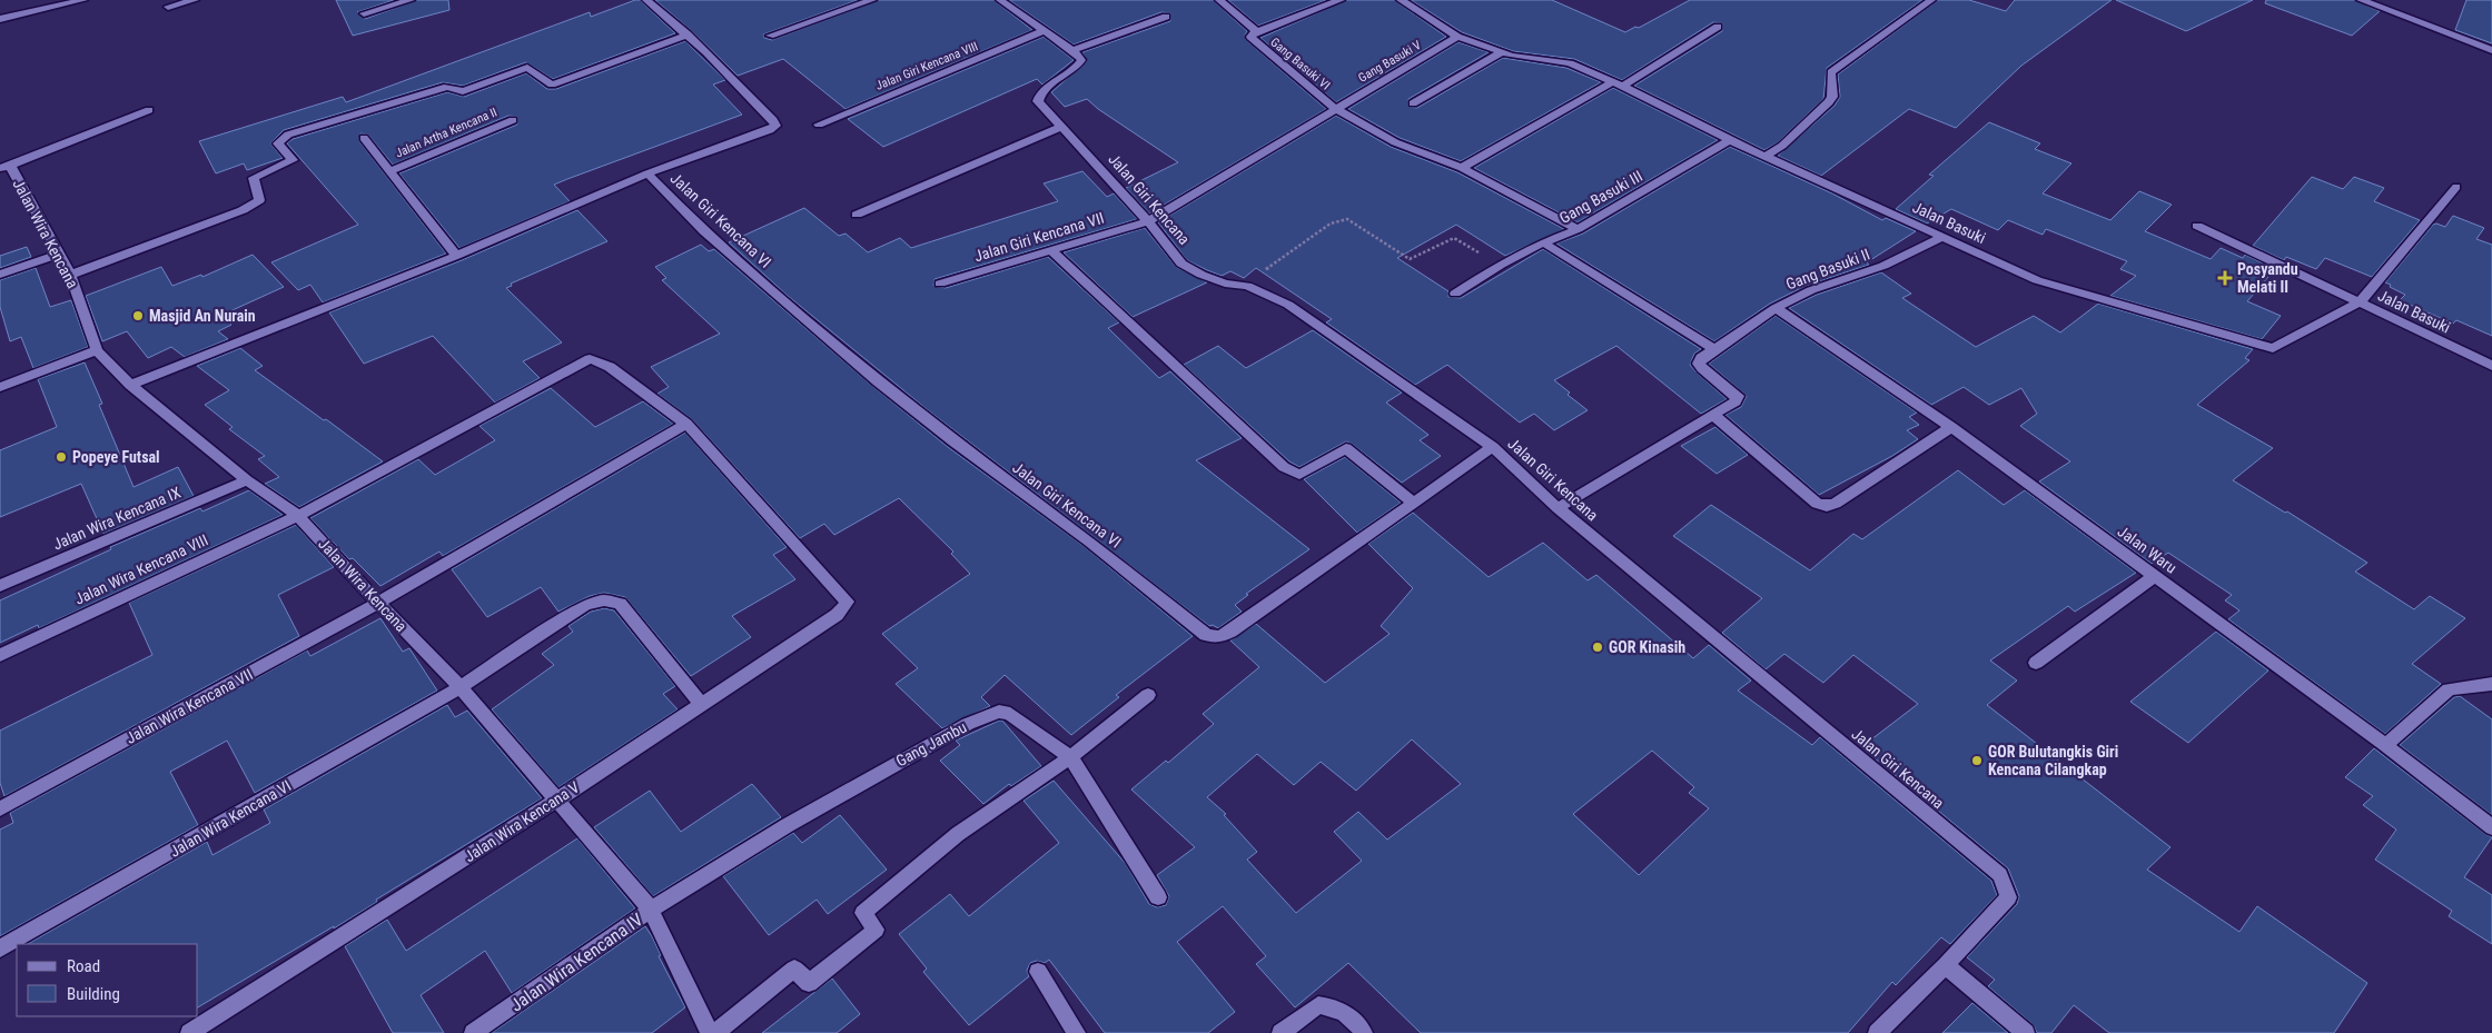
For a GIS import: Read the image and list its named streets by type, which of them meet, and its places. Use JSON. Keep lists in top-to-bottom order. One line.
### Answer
{"streets":{"street":["Gang Basuki V","Gang Basuki VI","Jalan Giri Kencana VIII","Jalan Artha Kencana II","Gang Basuki III","Jalan Giri Kencana","Jalan Giri Kencana VI","Jalan Basuki","Jalan Wira Kencana","Jalan Giri Kencana VII","Gang Basuki II","Jalan Wira Kencana IX","Jalan Waru","Jalan Wira Kencana VIII","Jalan Wira Kencana VII","Gang Jambu","Jalan Wira Kencana VI","Jalan Wira Kencana V","Jalan Wira Kencana IV"]},"crossings":[["Gang Basuki V","Gang Basuki VI"],["Gang Basuki V","Jalan Basuki"],["Gang Basuki III","Jalan Basuki"],["Jalan Giri Kencana","Jalan Giri Kencana VI"],["Jalan Giri Kencana","Jalan Giri Kencana VII"],["Jalan Basuki","Gang Basuki II"],["Jalan Wira Kencana","Jalan Wira Kencana IX"],["Jalan Wira Kencana","Jalan Wira Kencana VIII"],["Jalan Wira Kencana","Jalan Wira Kencana VII"],["Jalan Wira Kencana","Gang Jambu"],["Jalan Wira Kencana","Jalan Wira Kencana VI"],["Jalan Wira Kencana","Jalan Wira Kencana V"],["Jalan Wira Kencana","Jalan Wira Kencana IV"],["Gang Basuki II","Jalan Waru"],["Jalan Wira Kencana VIII","Jalan Wira Kencana VII"],["Jalan Wira Kencana VIII","Jalan Wira Kencana V"],["Gang Jambu","Jalan Wira Kencana IV"],["Jalan Wira Kencana VI","Jalan Wira Kencana V"]],"places":{"health":["Posyandu Melati II"],"other":["Masjid An Nurain","Popeye Futsal","GOR Kinasih","GOR Bulutangkis Giri Kencana Cilangkap"]},"legend":["Road","Building"]}
